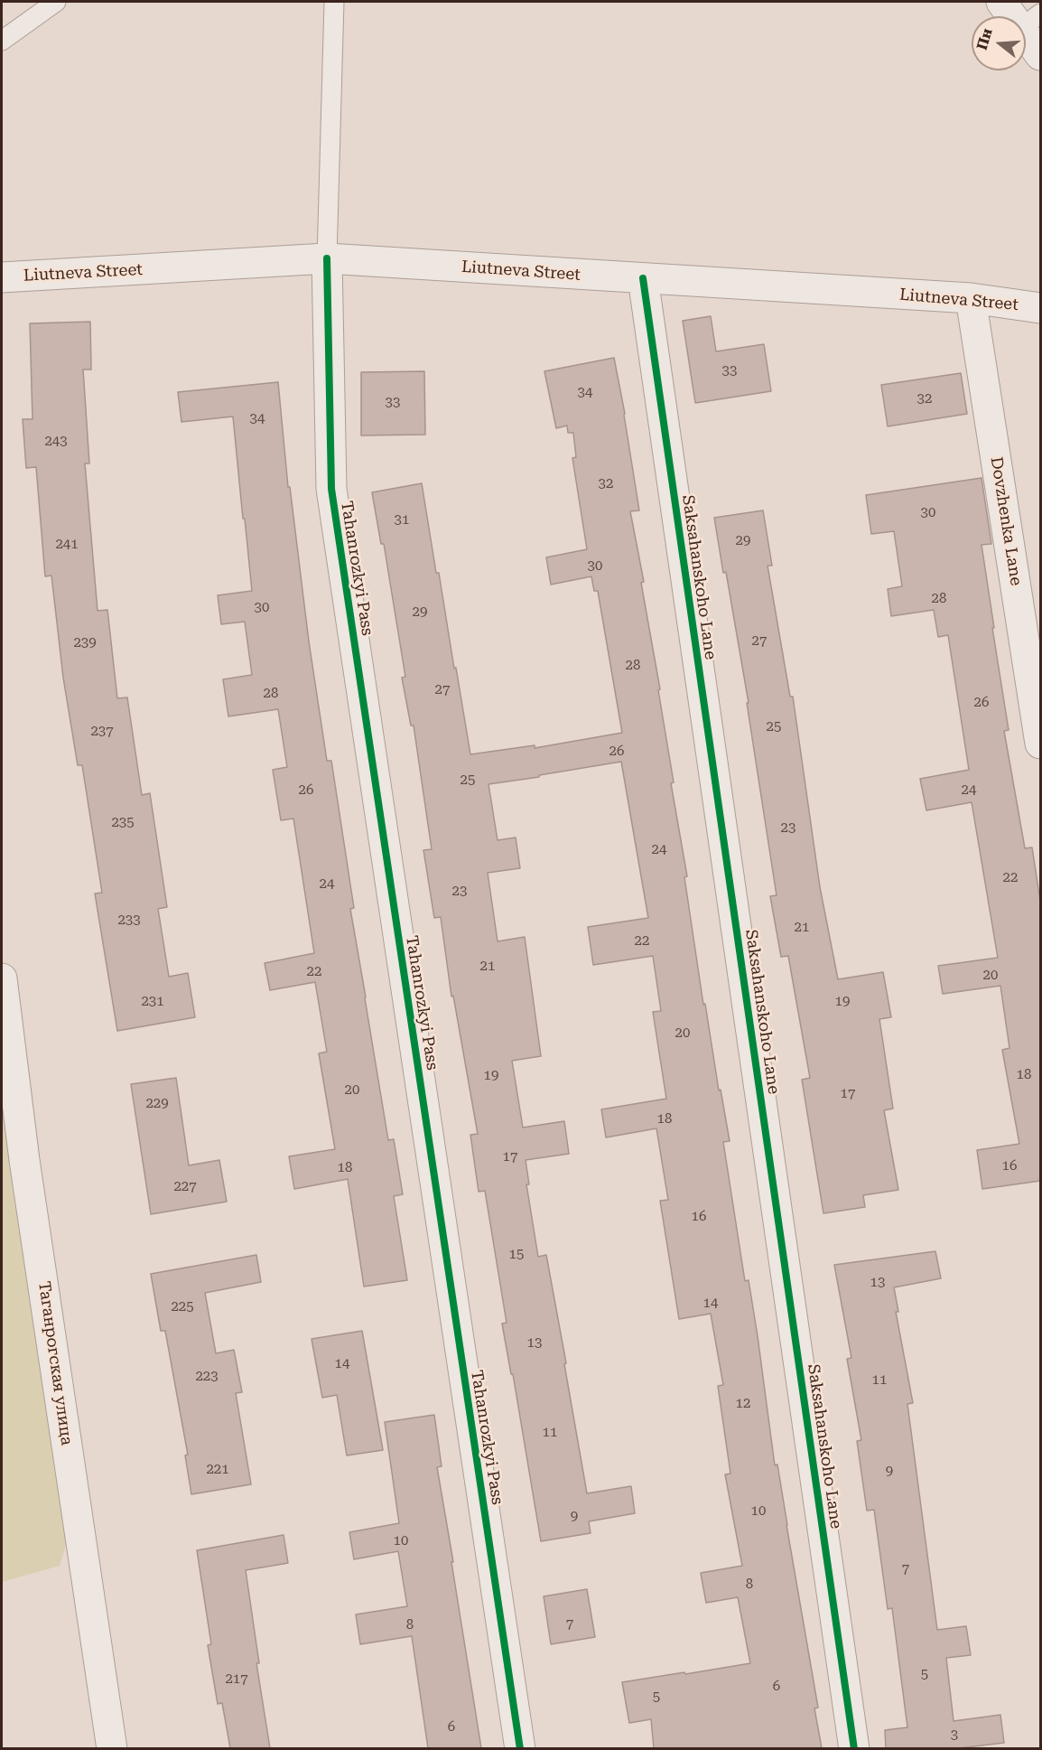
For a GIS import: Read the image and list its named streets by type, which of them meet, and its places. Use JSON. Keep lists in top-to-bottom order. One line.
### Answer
{"streets":{"street":["Liutneva Street","Dovzhenka Lane","Tahanrozkyi Pass","Saksahanskoho Lane","Таганрогская улица"]},"crossings":[["Liutneva Street","Dovzhenka Lane"],["Liutneva Street","Tahanrozkyi Pass"],["Liutneva Street","Saksahanskoho Lane"]],"house_numbers":["33","34","32","33","34","243","32","30","31","29","241","30","28","30","29","27","239","28","27","28","26","25","237","26","25","26","24","235","23","24","22","24","23","233","21","22","21","22","20","231","19","20","18","19","20","17","229","18","17","16","18","227","16","15","13","14","225","13","14","223","11","12","11","221","9","10","9","10","7","8","7","8","5","217","6","5","6","3"],"north":"left"}
